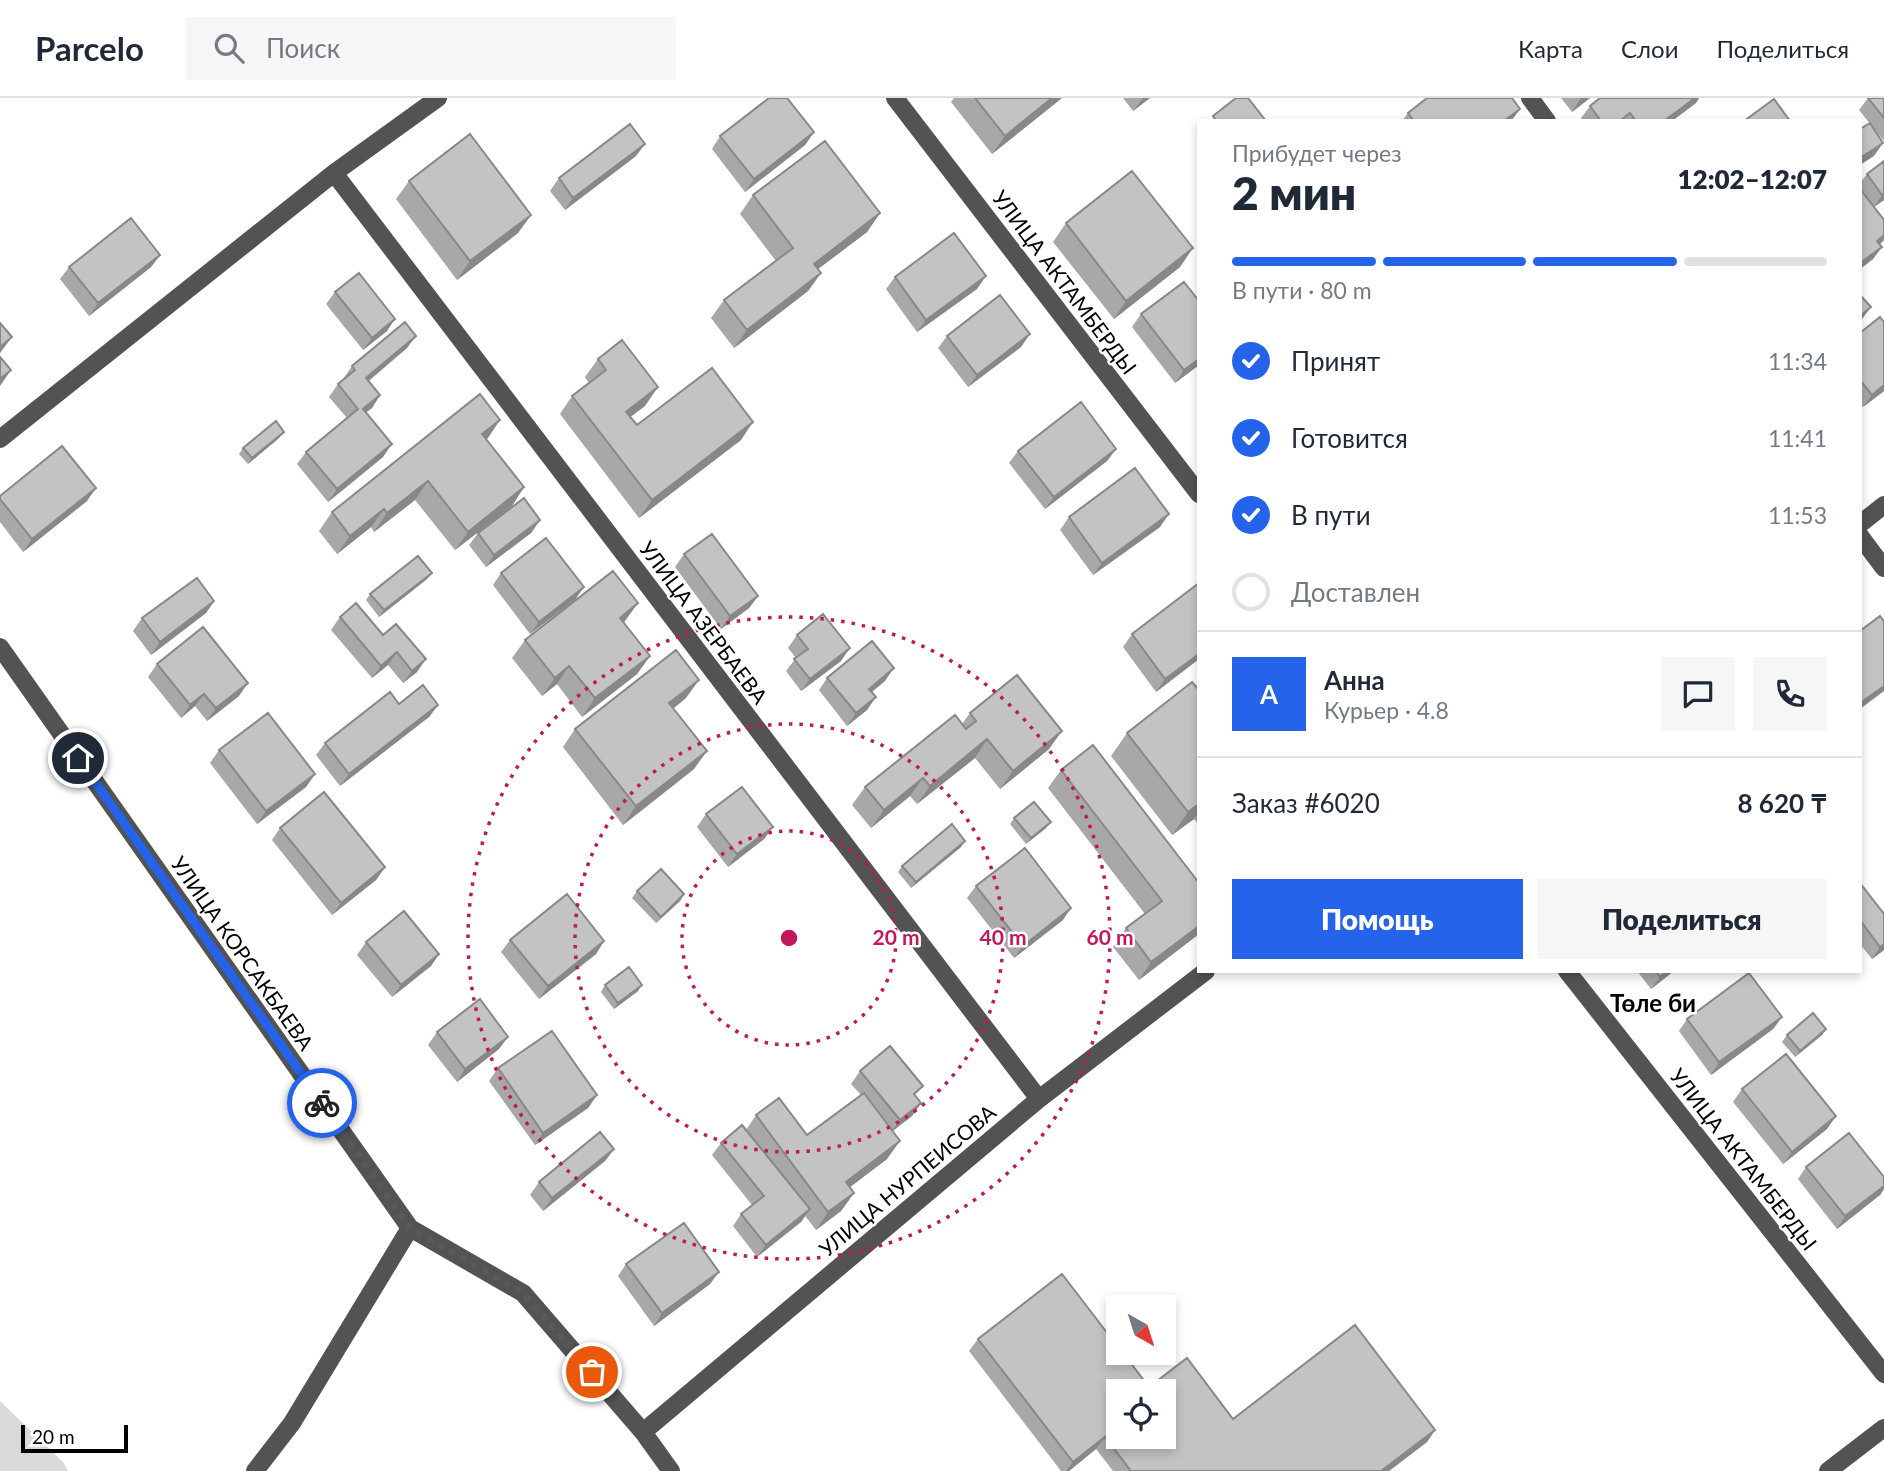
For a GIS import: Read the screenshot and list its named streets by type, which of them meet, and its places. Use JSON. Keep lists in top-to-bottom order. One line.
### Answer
{"streets":{"street":["УЛИЦА АКТАМБЕРДЫ","УЛИЦА АЗЕРБАЕВА","УЛИЦА КОРСАКБАЕВА","УЛИЦА НУРПЕИСОВА"]},"crossings":[["УЛИЦА АЗЕРБАЕВА","УЛИЦА НУРПЕИСОВА"],["УЛИЦА КОРСАКБАЕВА","УЛИЦА НУРПЕИСОВА"]],"districts":["Төле би"],"scale_bar":"20 m","north":"bottom right","page":{"header":"Parcelo","search":"Поиск","nav":["Карта","Слои","Поделиться"],"heading":["2 мин","Прибудет через","12:02–12:07"],"panel":["Анна","Курьер · 4.8","Заказ #6020","8 620 ₸"],"bar":"В пути · 80 m","list":[["Принят","11:34"],["Готовится","11:41"],["В пути","11:53"],"Доставлен"],"round":"А","buttons":["Помощь","Поделиться"],"scale":"20 m"},"rings":["20 m","40 m","60 m"]}
